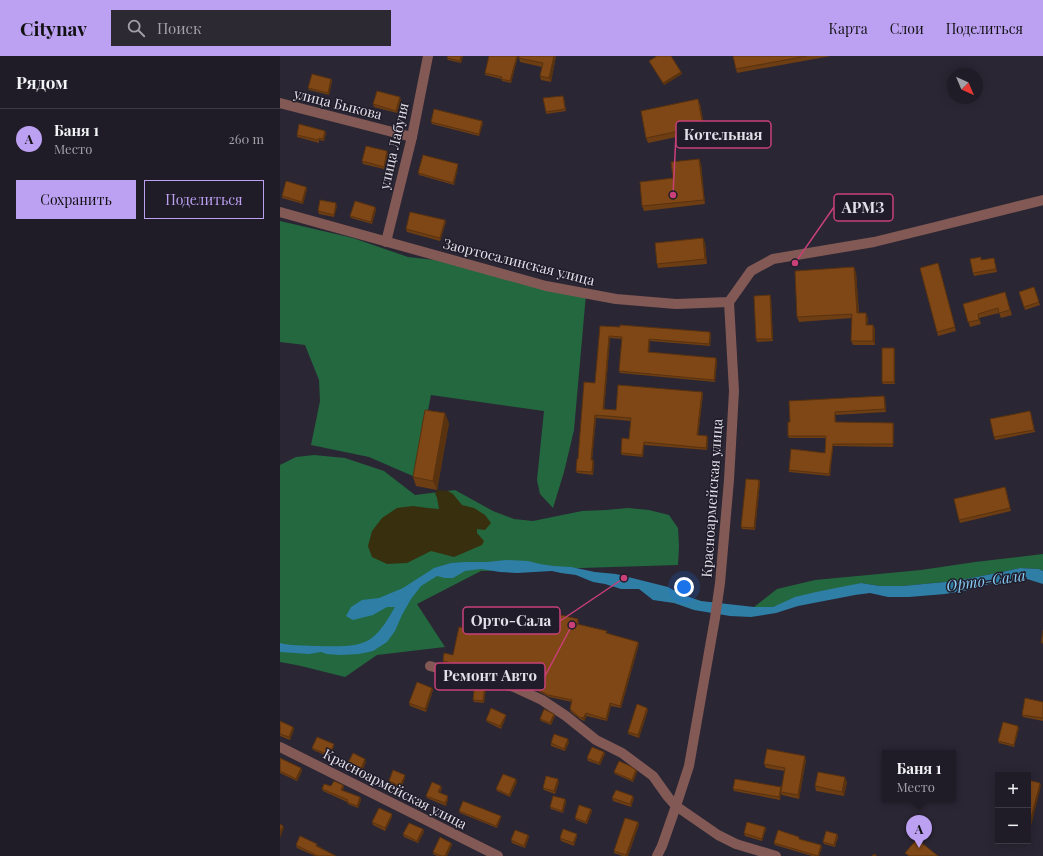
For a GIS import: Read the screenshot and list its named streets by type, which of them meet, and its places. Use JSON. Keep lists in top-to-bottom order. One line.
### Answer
{"streets":{"street":["улица Быкова","улица Лабуня","Заортосалинская улица","Красноармейская улица"]},"crossings":[["улица Быкова","улица Лабуня"],["улица Лабуня","Заортосалинская улица"],["Заортосалинская улица","Красноармейская улица"]],"water":["Орто-Сала"],"places":["Котельная","АРМЗ","Орто-Сала","Ремонт Авто"],"north":"bottom right","page":{"header":"Citynav","search":"Поиск","nav":["Карта","Слои","Поделиться"],"heading":"Рядом","list":[{"mark":"A","name":"Баня 1","note":"Место","value":"260 m"}],"buttons":["Сохранить","Поделиться"],"popup":["Баня 1","Место"],"map_buttons":["+","−"],"pins":"A"}}
